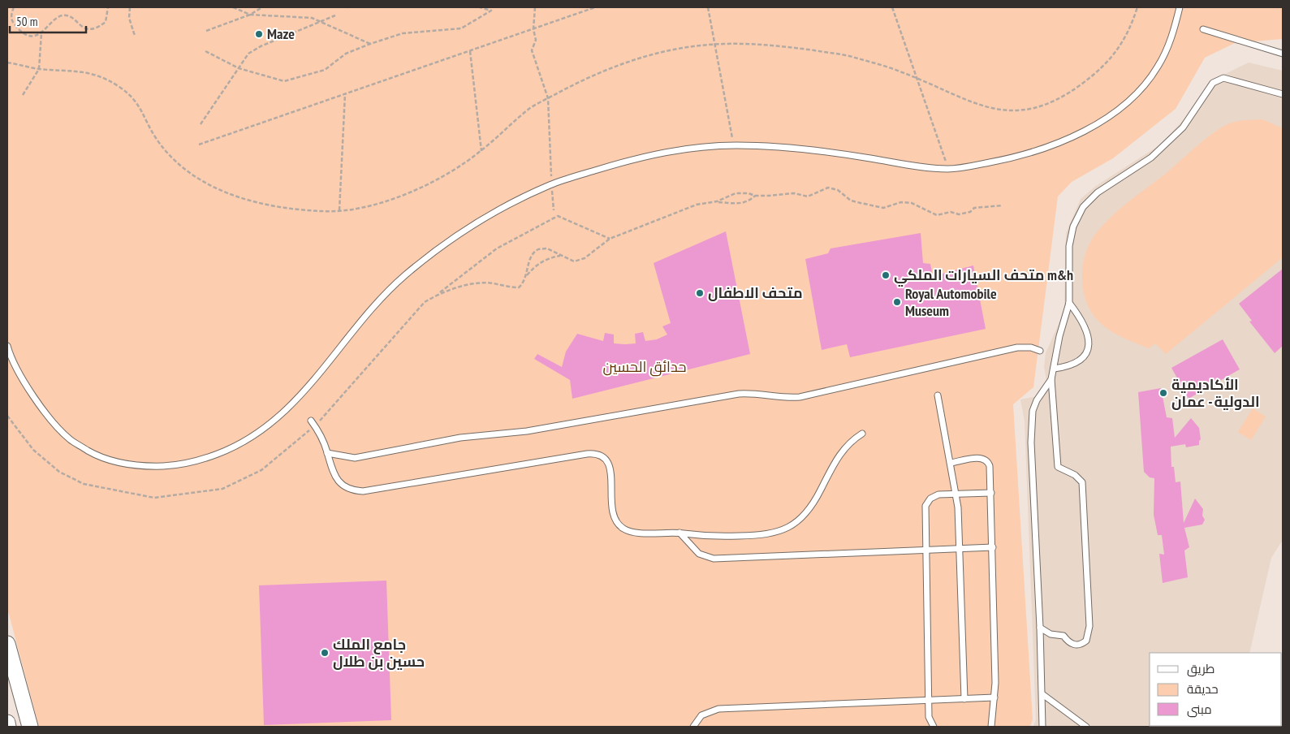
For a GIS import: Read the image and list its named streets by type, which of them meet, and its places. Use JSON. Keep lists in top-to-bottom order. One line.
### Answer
{"parks":["حدائق الحسين"],"places":["Maze","متحف السيارات الملكي m&h","متحف الاطفال","Royal Automobile Museum","الأكاديمية الدولية - عمان","جامع الملك حسين بن طلال"],"legend":["طريق","حديقة","مبنى"],"scale_bar":"50 m"}
